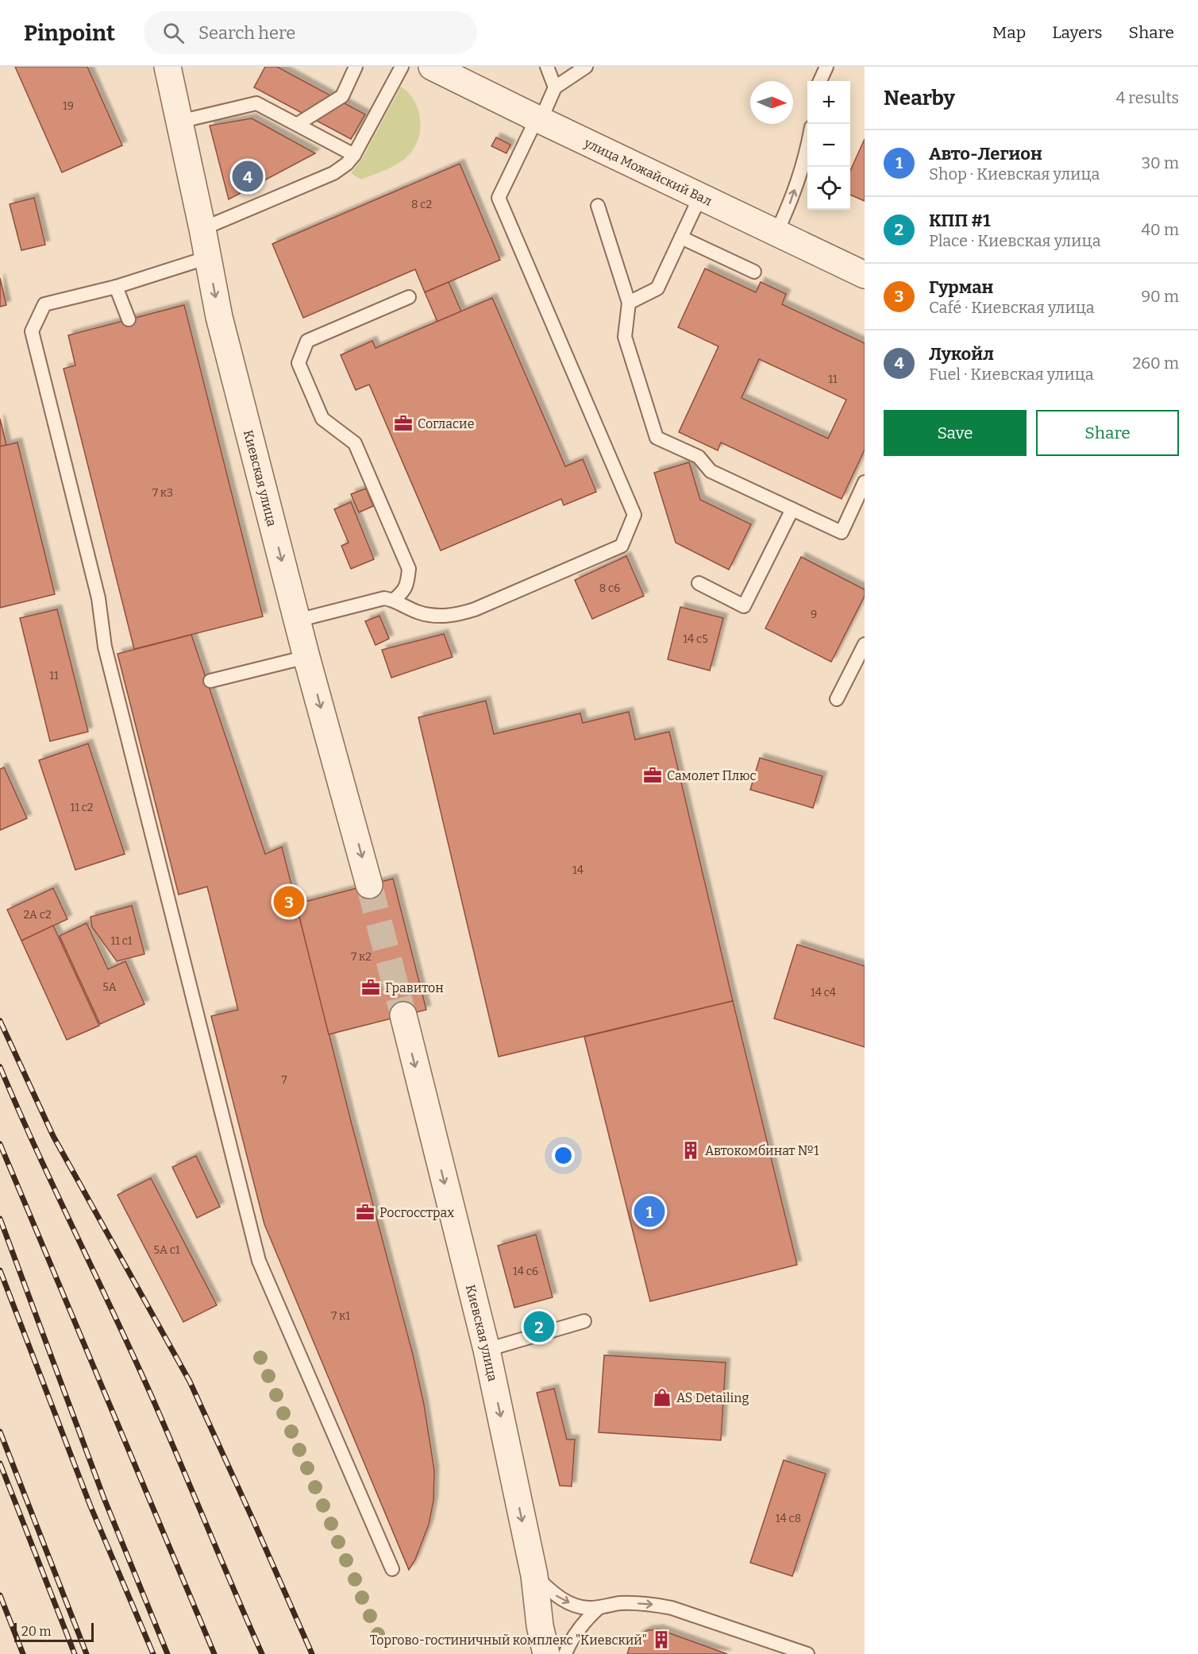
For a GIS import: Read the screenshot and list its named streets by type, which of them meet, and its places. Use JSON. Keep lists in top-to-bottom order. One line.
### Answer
{"streets":{"street":["улица Можайский Вал","Киевская улица"]},"one_way":["Киевская улица"],"places":{"office":["Согласие","Самолет Плюс","Гравитон","Росгосстрах"],"building":["Автокомбинат №1","Торгово-гостиничный комплекс \"Киевский\""],"shop":["AS Detailing"]},"house_numbers":["19","8 с2","11","7 к3","8 с6","9","14 с5","11","11 с2","14","2А с2","11 с1","7 к2","5А","14 с4","7","5А с1","14 с6","7 к1","14 с8"],"scale_bar":"20 m","north":"right","page":{"header":"Pinpoint","search":"Search here","nav":["Map","Layers","Share"],"heading":["Nearby","4 results"],"map_buttons":["+","−"],"list":[{"mark":"1","name":"Авто-Легион","note":"Shop · Киевская улица","value":"30 m"},{"mark":"2","name":"КПП #1","note":"Place · Киевская улица","value":"40 m"},{"mark":"3","name":"Гурман","note":"Café · Киевская улица","value":"90 m"},{"mark":"4","name":"Лукойл","note":"Fuel · Киевская улица","value":"260 m"}],"pins":["4","3","1","2"],"buttons":["Save","Share"],"scale":"20 m"}}
